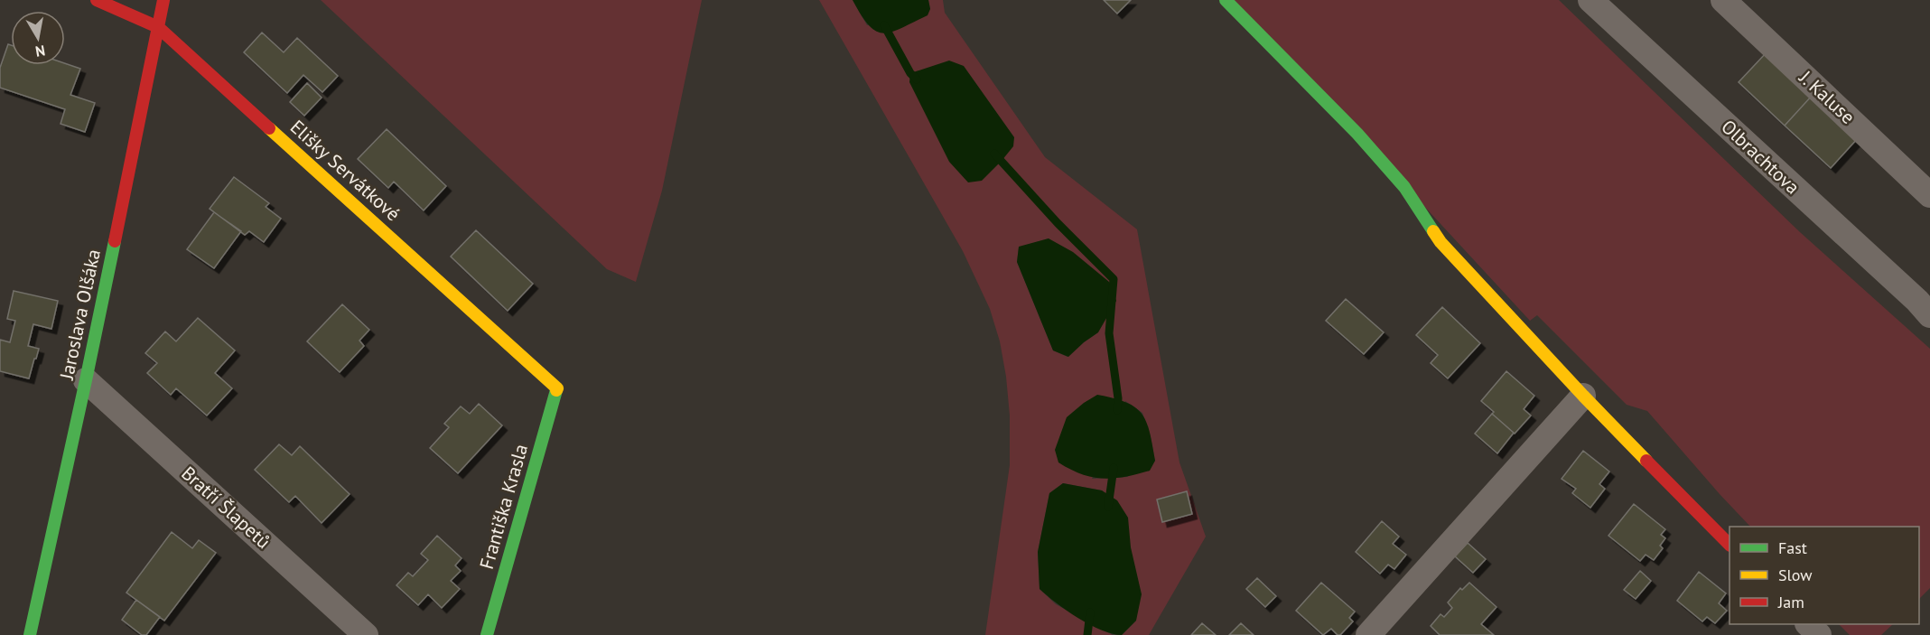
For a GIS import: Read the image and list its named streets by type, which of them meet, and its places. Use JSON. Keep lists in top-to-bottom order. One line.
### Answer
{"streets":{"street":["J. Kaluse","Olbrachtova","Elišky Servátkové","Jaroslava Olšáka","Františka Krasla","Bratří Šlapetů"]},"crossings":[["Elišky Servátkové","Jaroslava Olšáka"],["Elišky Servátkové","Františka Krasla"],["Jaroslava Olšáka","Bratří Šlapetů"]],"legend":["Fast","Slow","Jam"],"north":"bottom"}
